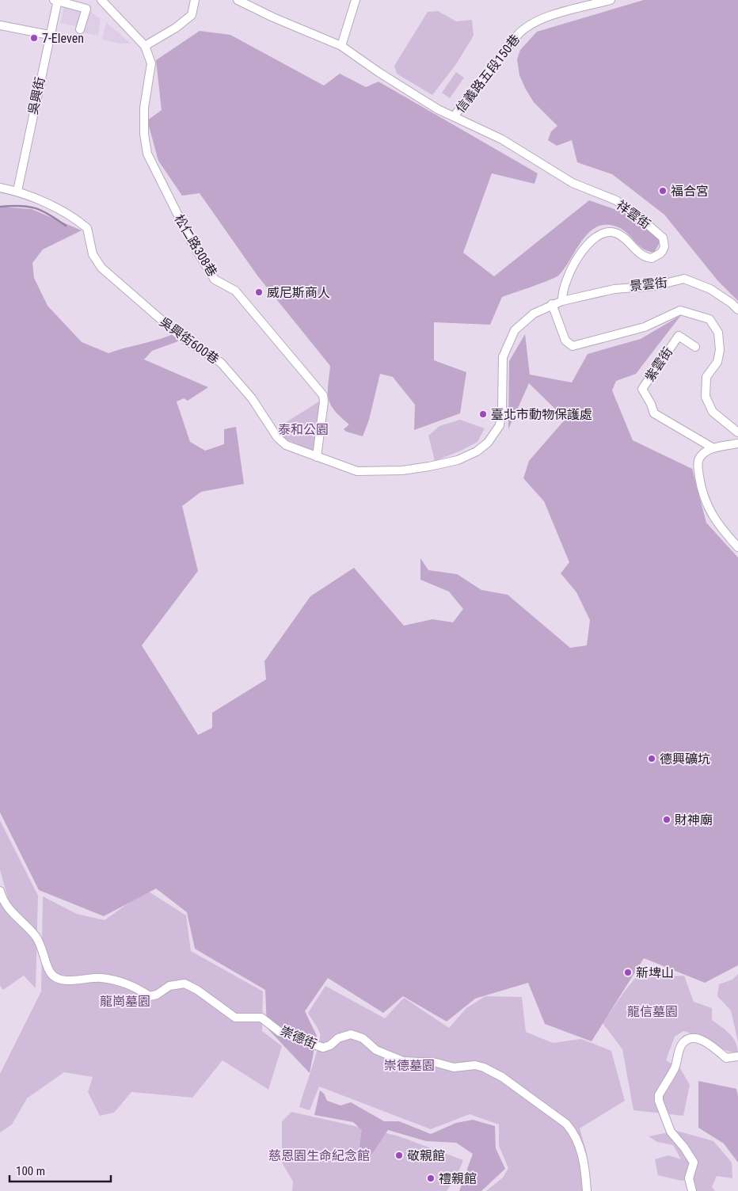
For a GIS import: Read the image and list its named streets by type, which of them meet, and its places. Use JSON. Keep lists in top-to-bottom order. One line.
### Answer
{"streets":{"street":["信義路五段150巷","吳興街","祥雲街","松仁路308巷","景雲街","吳興街600巷","紫雲街","崇德街"]},"crossings":[["信義路五段150巷","祥雲街"],["吳興街","吳興街600巷"],["祥雲街","景雲街"],["松仁路308巷","吳興街600巷"],["景雲街","吳興街600巷"]],"parks":["泰和公園","龍崗墓園","龍信墓園","崇德墓園","慈恩園生命紀念館"],"places":["7-Eleven","福合宮","威尼斯商人","臺北市動物保護處","德興礦坑","財神廟","新埤山","敬親館","禮親館"],"scale_bar":"100 m"}
